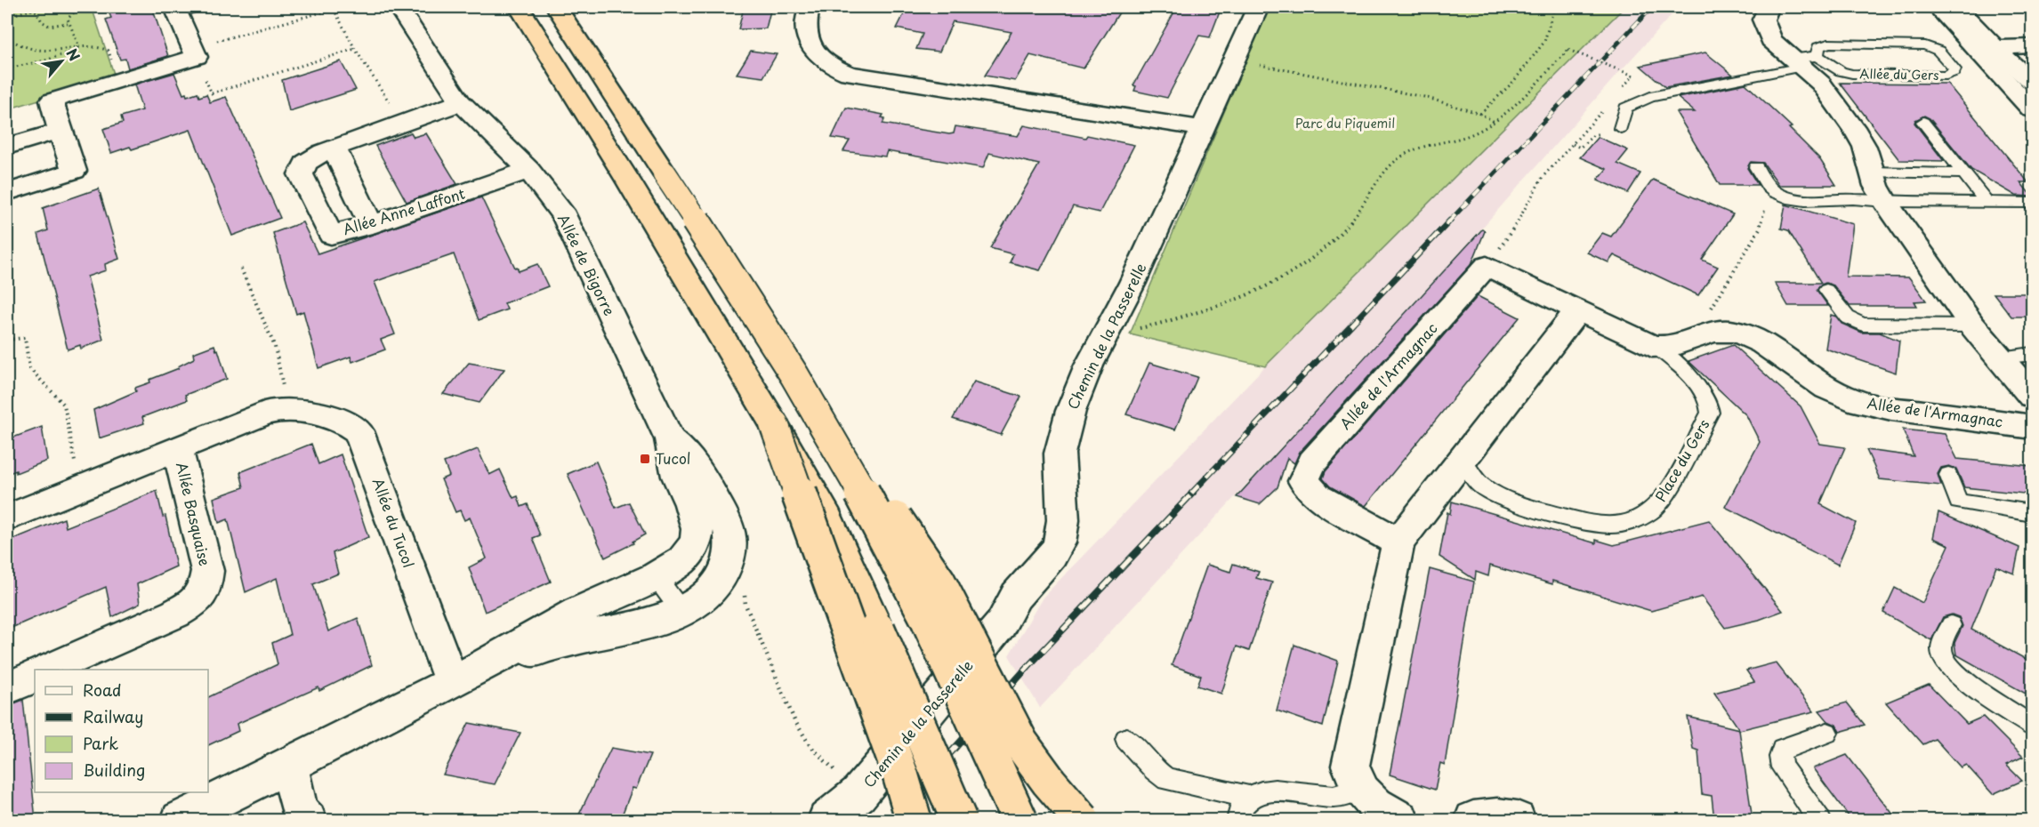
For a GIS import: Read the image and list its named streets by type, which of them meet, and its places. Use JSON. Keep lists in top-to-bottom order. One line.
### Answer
{"streets":{"street":["Allée du Gers","Allée Anne Laffont","Allée de Bigorre","Chemin de la Passerelle","Allée de l'Armagnac","Allée Basquaise","Allée du Tucol"],"lane":["Place du Gers"]},"crossings":[["Allée Anne Laffont","Allée de Bigorre"],["Allée de Bigorre","Allée du Tucol"],["Allée Basquaise","Allée du Tucol"]],"parks":["Parc du Piquemil"],"places":{"transit":["Tucol"]},"legend":["Road","Railway","Park","Building"],"north":"top right"}
